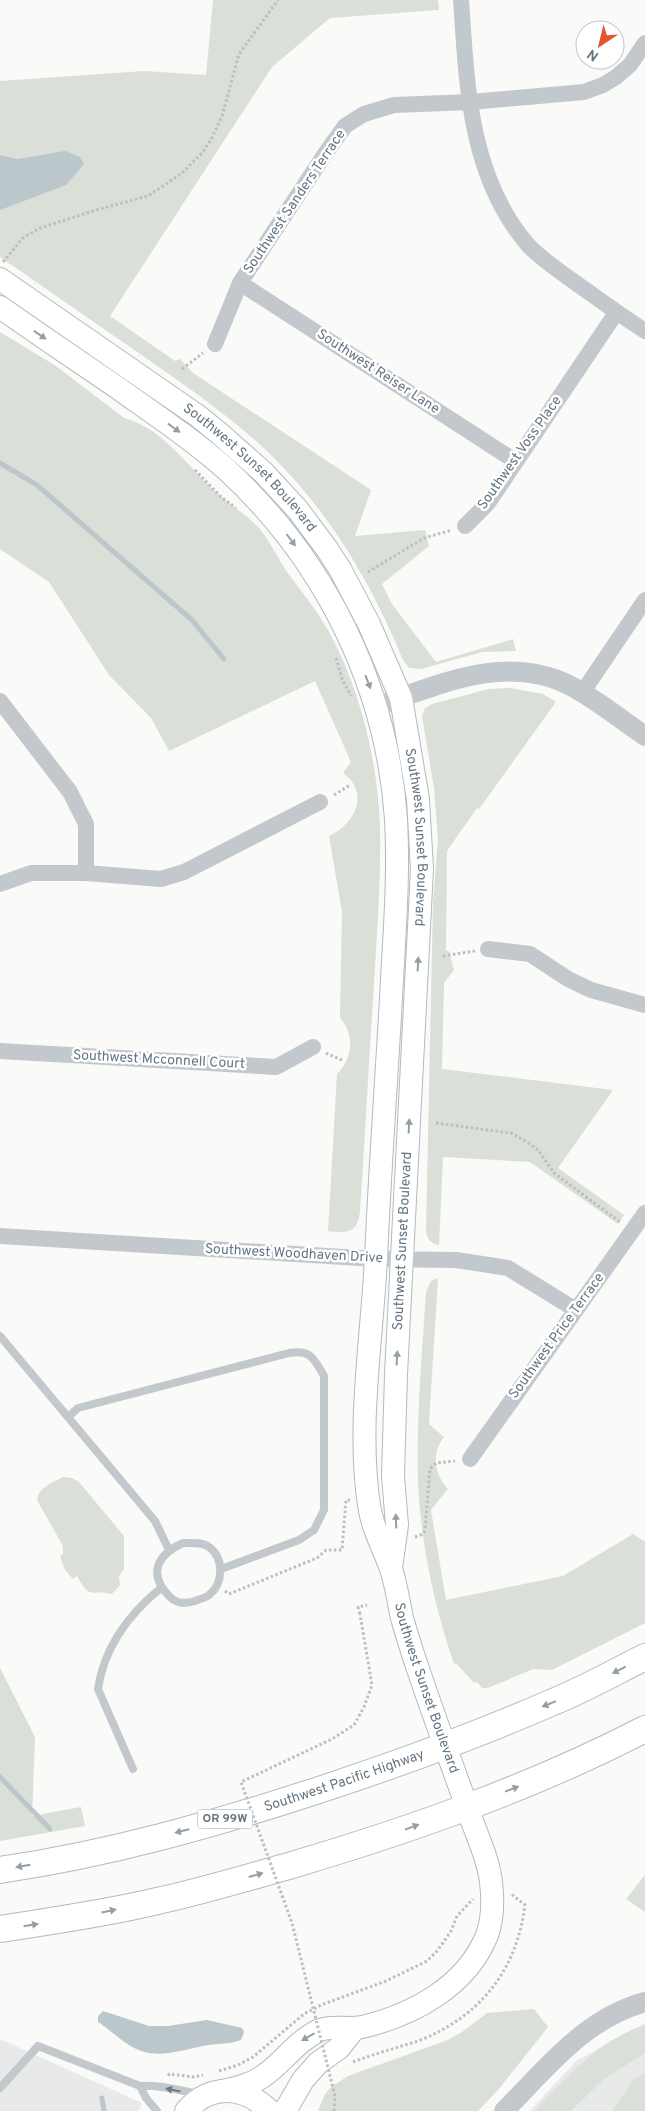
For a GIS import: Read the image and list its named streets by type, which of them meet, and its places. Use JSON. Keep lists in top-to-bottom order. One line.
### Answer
{"streets":{"highway":["Southwest Pacific Highway","OR 99W"],"main road":["Southwest Sunset Boulevard"],"street":["Southwest Sanders Terrace","Southwest Reiser Lane","Southwest Voss Place","Southwest Mcconnell Court","Southwest Woodhaven Drive","Southwest Price Terrace"]},"crossings":[["Southwest Sanders Terrace","Southwest Reiser Lane"],["Southwest Reiser Lane","Southwest Voss Place"],["Southwest Sunset Boulevard","Southwest Woodhaven Drive"],["Southwest Sunset Boulevard","Southwest Pacific Highway"],["Southwest Woodhaven Drive","Southwest Price Terrace"]],"north":"bottom left"}
